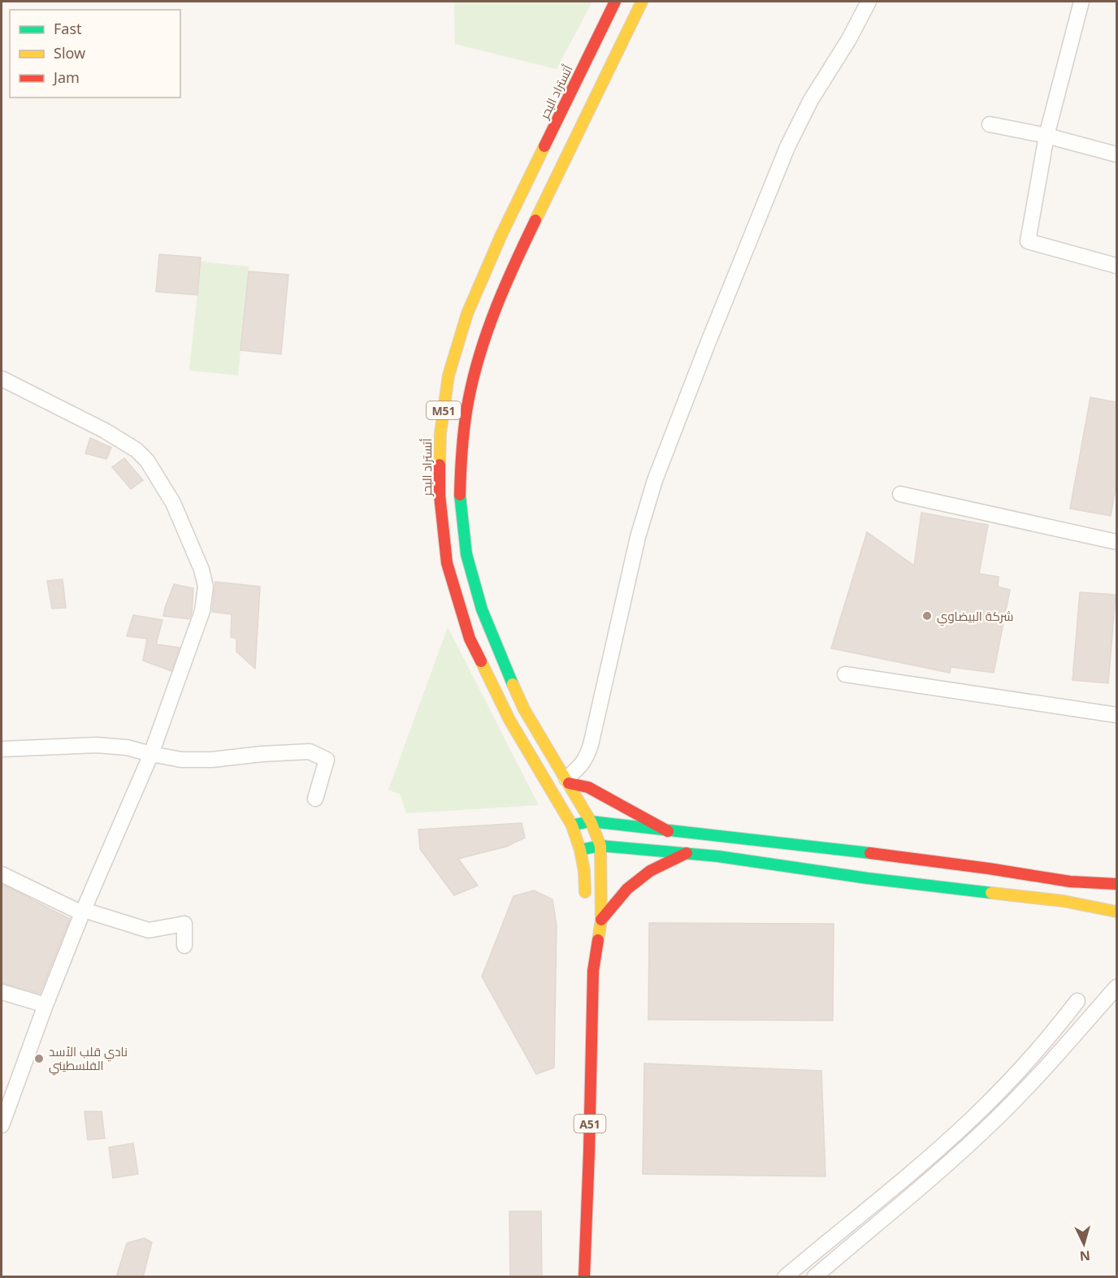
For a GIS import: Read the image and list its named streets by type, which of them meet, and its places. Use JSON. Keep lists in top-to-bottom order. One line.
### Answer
{"streets":{"main road":["أتستراد البحر","M51","A51"]},"crossings":[["M51","A51"]],"places":["شركة البيضاوي","نادي قلب الأسد الفلسطيني"],"legend":["Fast","Slow","Jam"],"north":"bottom"}
